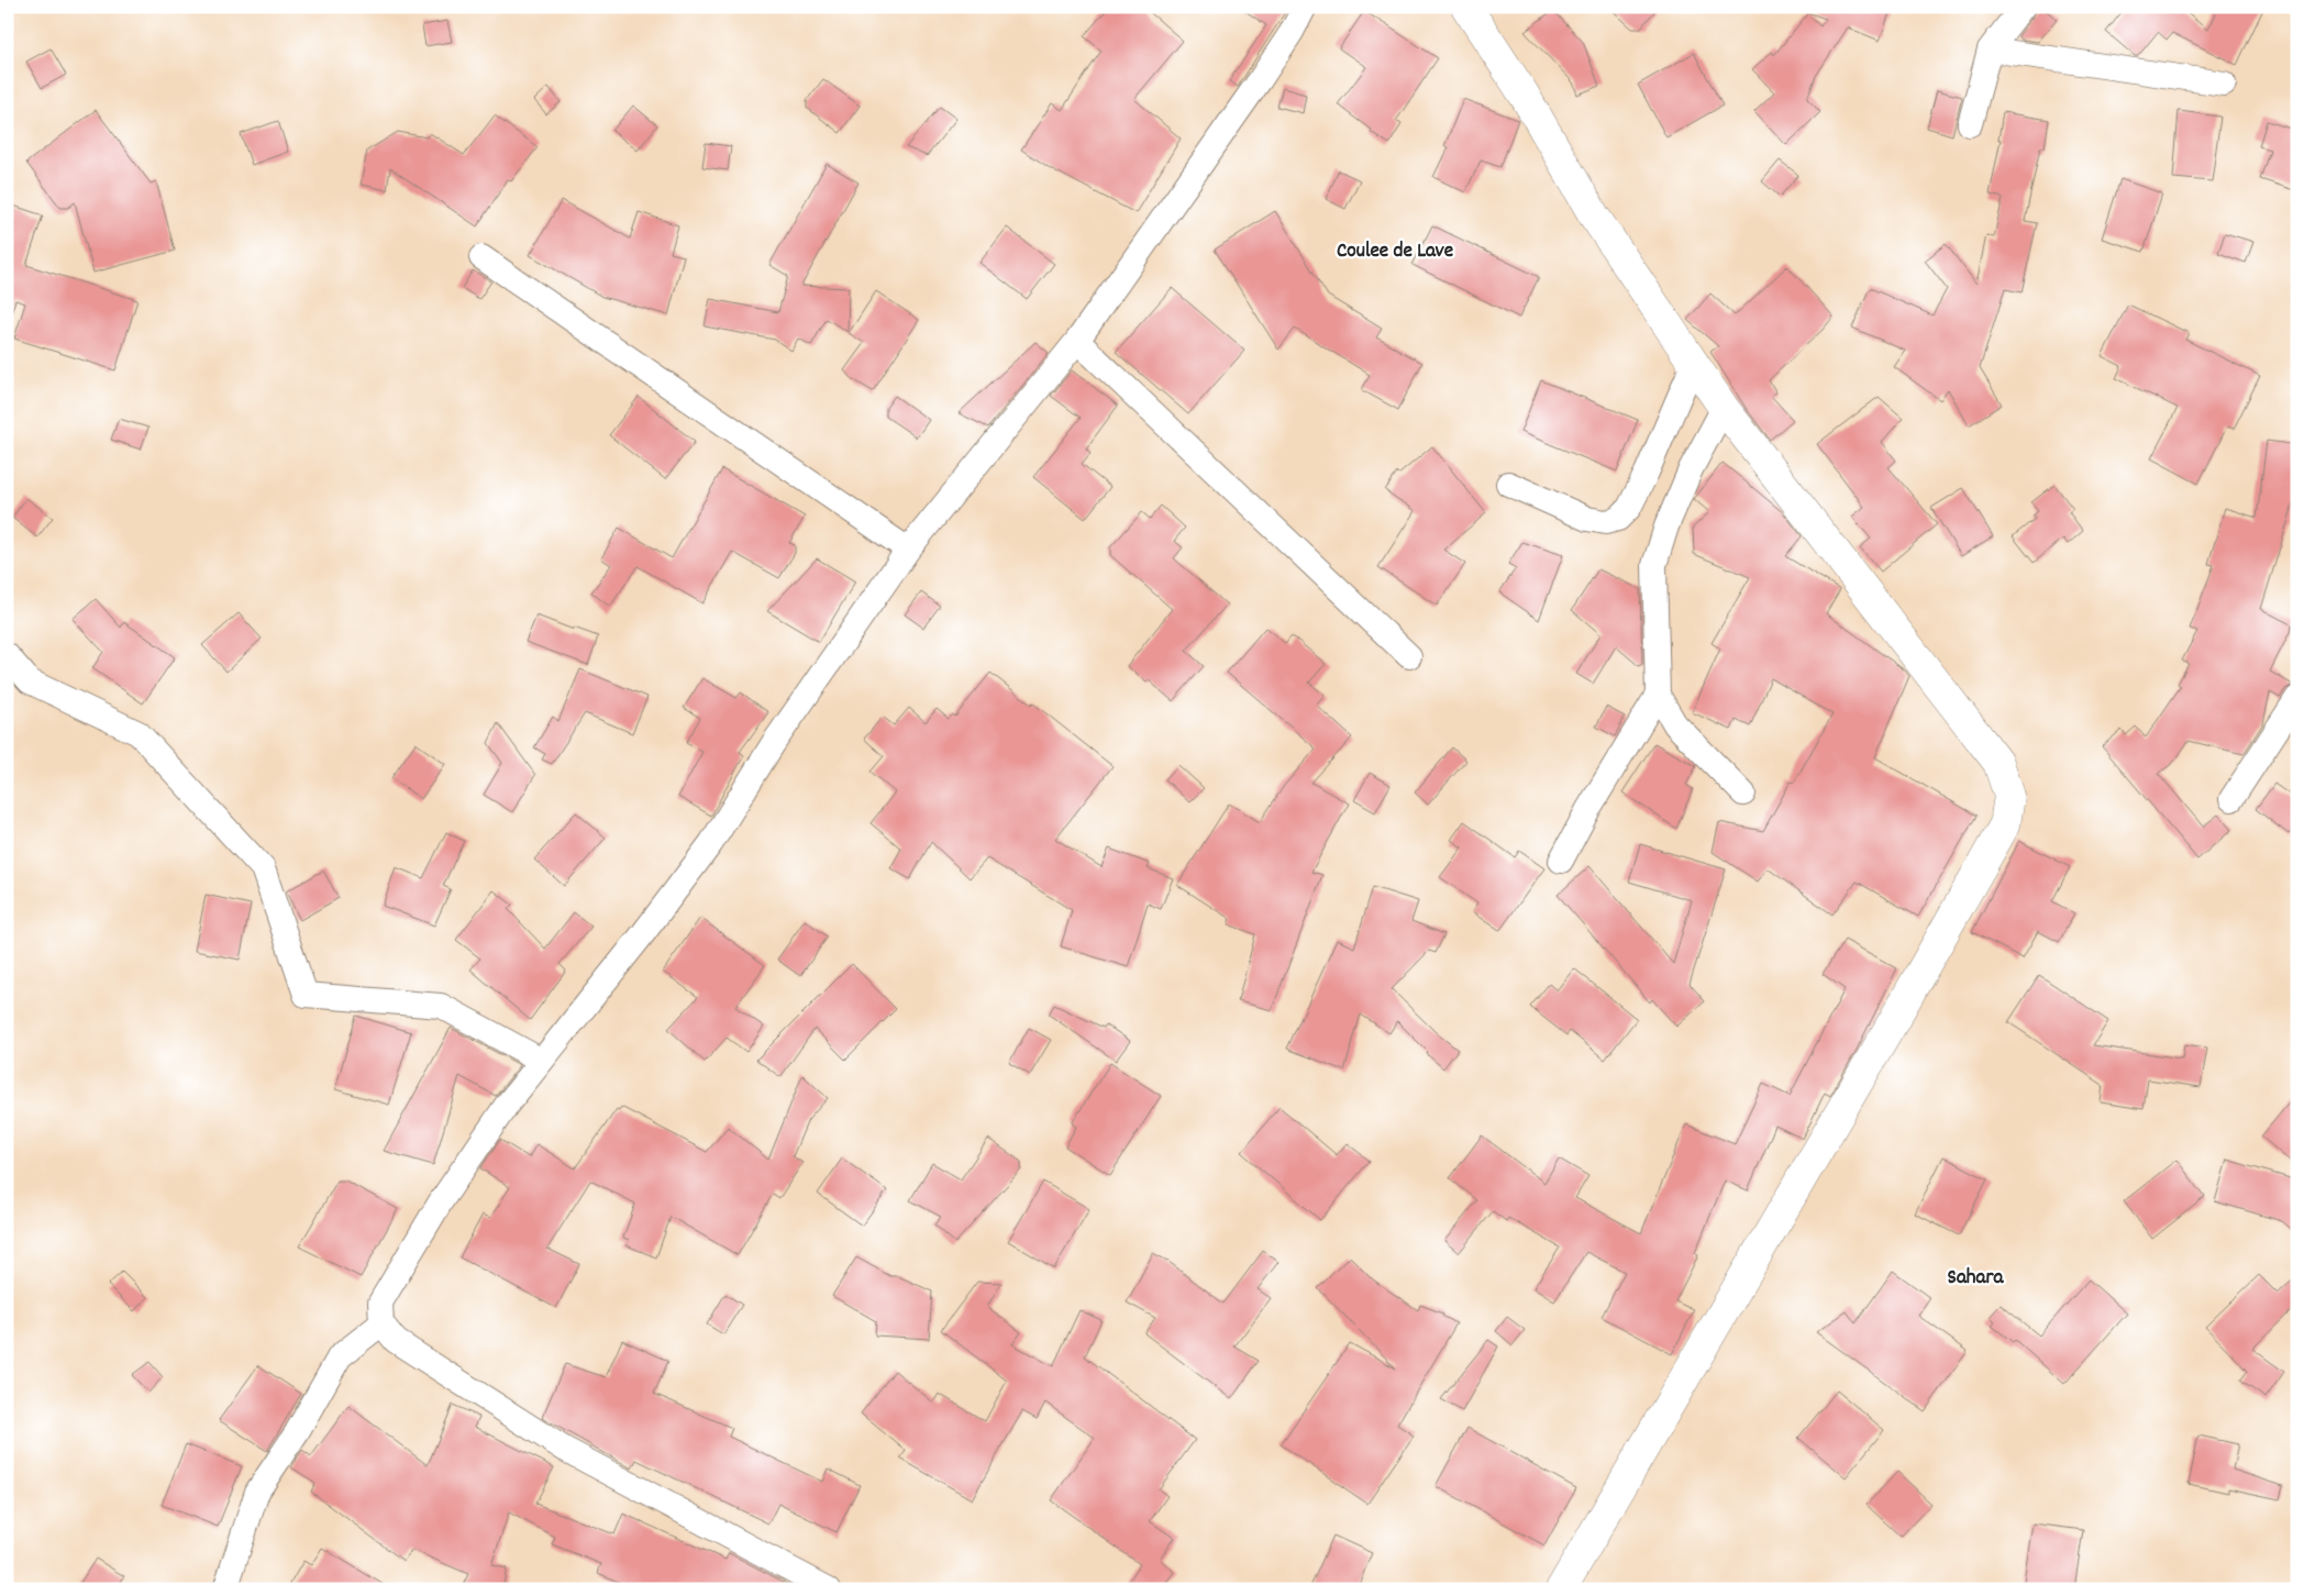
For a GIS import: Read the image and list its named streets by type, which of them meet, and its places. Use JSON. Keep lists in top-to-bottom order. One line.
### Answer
{"districts":["Coulee de Lave","Sahara"]}
